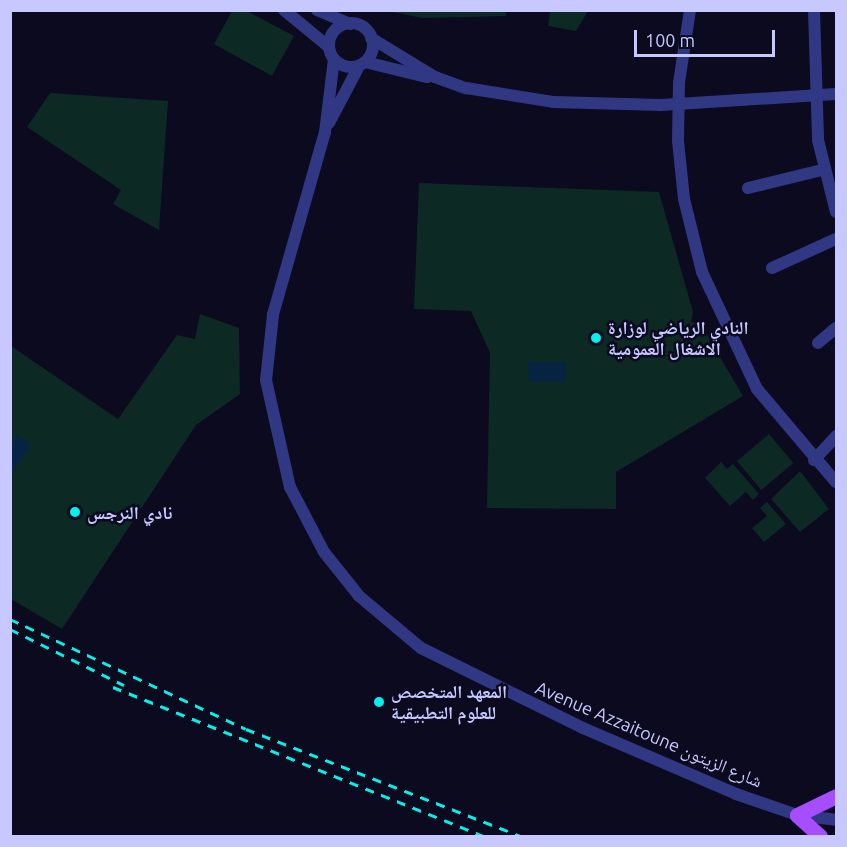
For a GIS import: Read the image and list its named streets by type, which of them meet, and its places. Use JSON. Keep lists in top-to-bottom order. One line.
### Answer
{"streets":{"street":["Avenue Azzaitoune شارع الزيتون"]},"places":["النادي الرياضي لوزارة الاشغال العمومية","نادي النرجس","المعهد المتخصص للعلوم التطبيقية"],"scale_bar":"100 m"}
